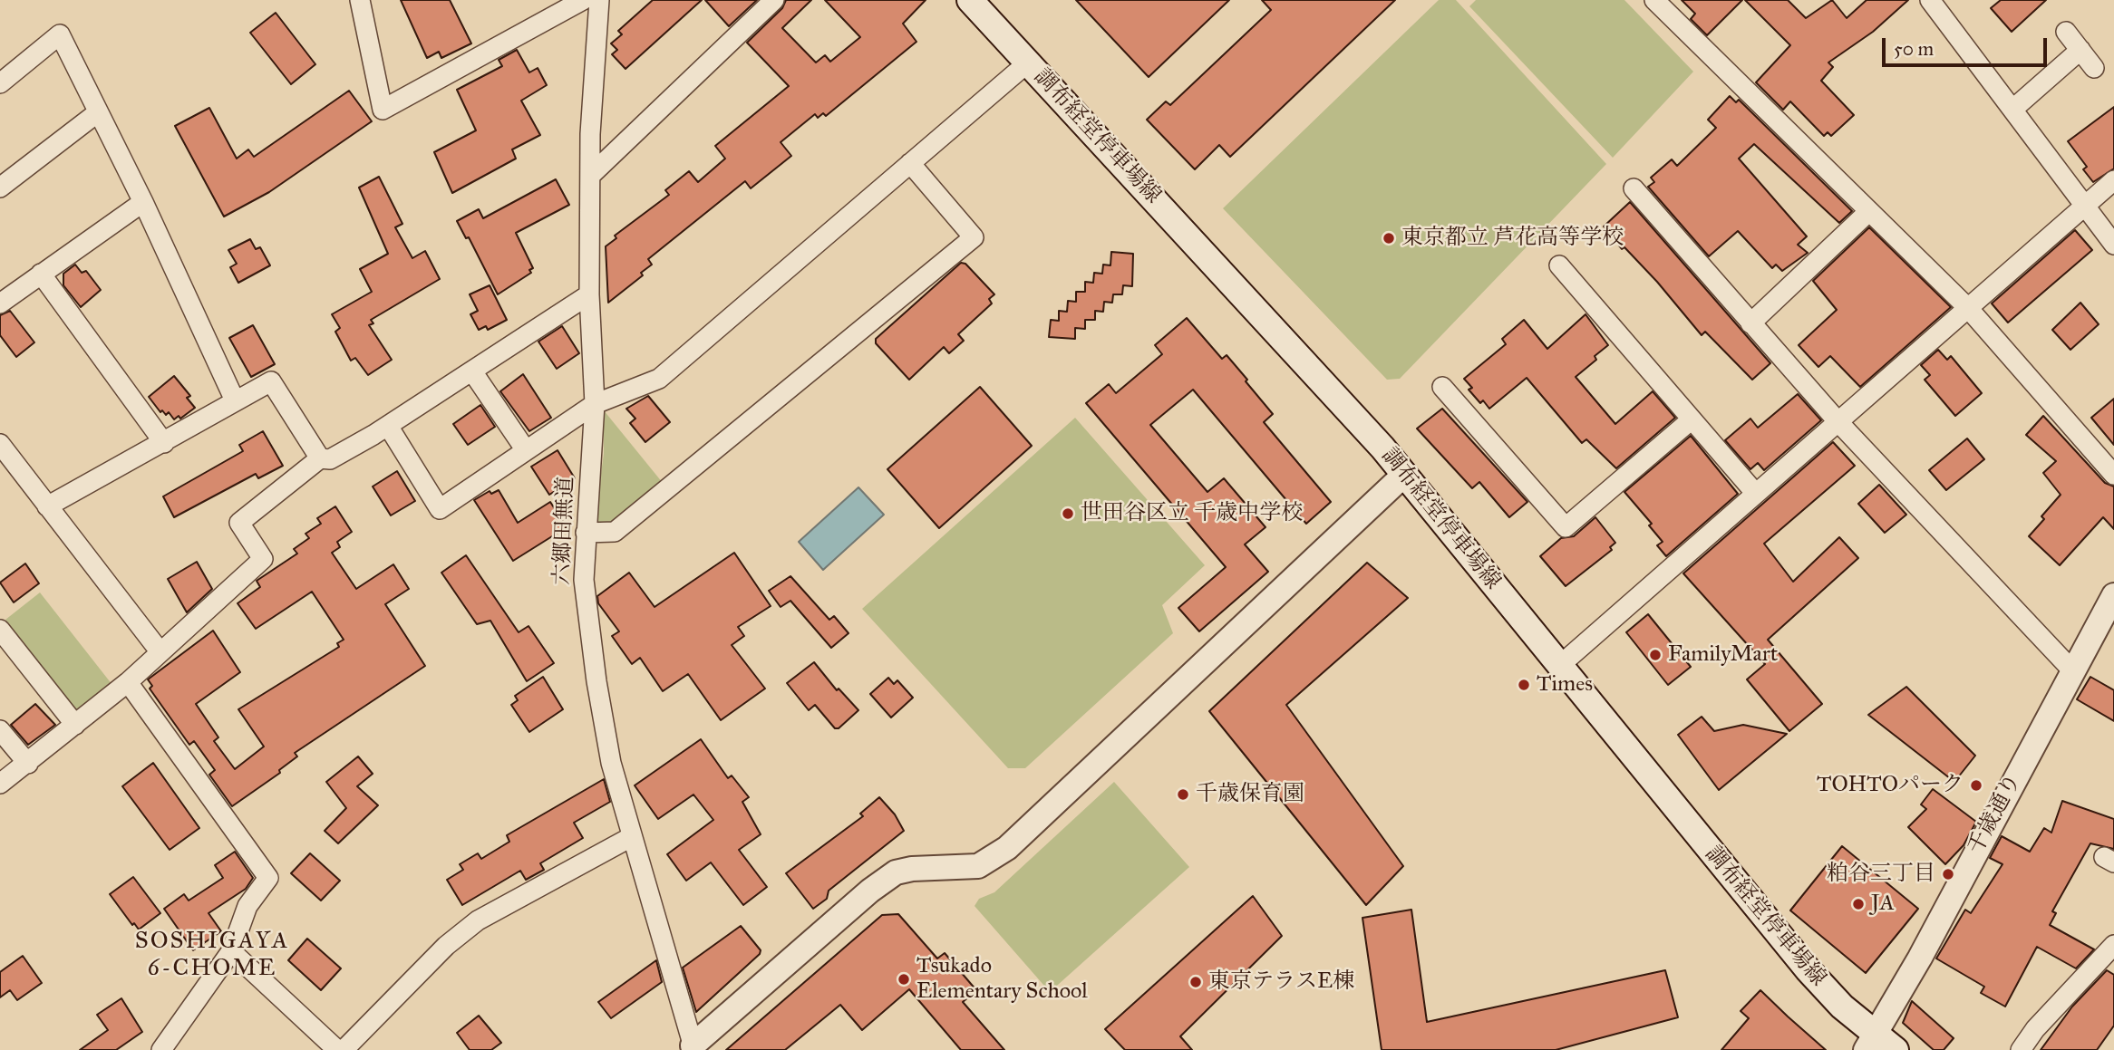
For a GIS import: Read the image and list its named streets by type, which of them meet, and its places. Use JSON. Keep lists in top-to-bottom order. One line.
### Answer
{"streets":{"main road":["調布経堂停車場線"],"street":["六郷田無道","千歳通り"]},"crossings":[["調布経堂停車場線","千歳通り"]],"districts":["SOSHIGAYA 6-CHOME"],"places":["東京都立 芦花高等学校","世田谷区立 千歳中学校","FamilyMart","Times","TOHTOパーク","千歳保育園","粕谷三丁目","JA","Tsukado Elementary School","東京テラスE棟"],"scale_bar":"50 m"}
